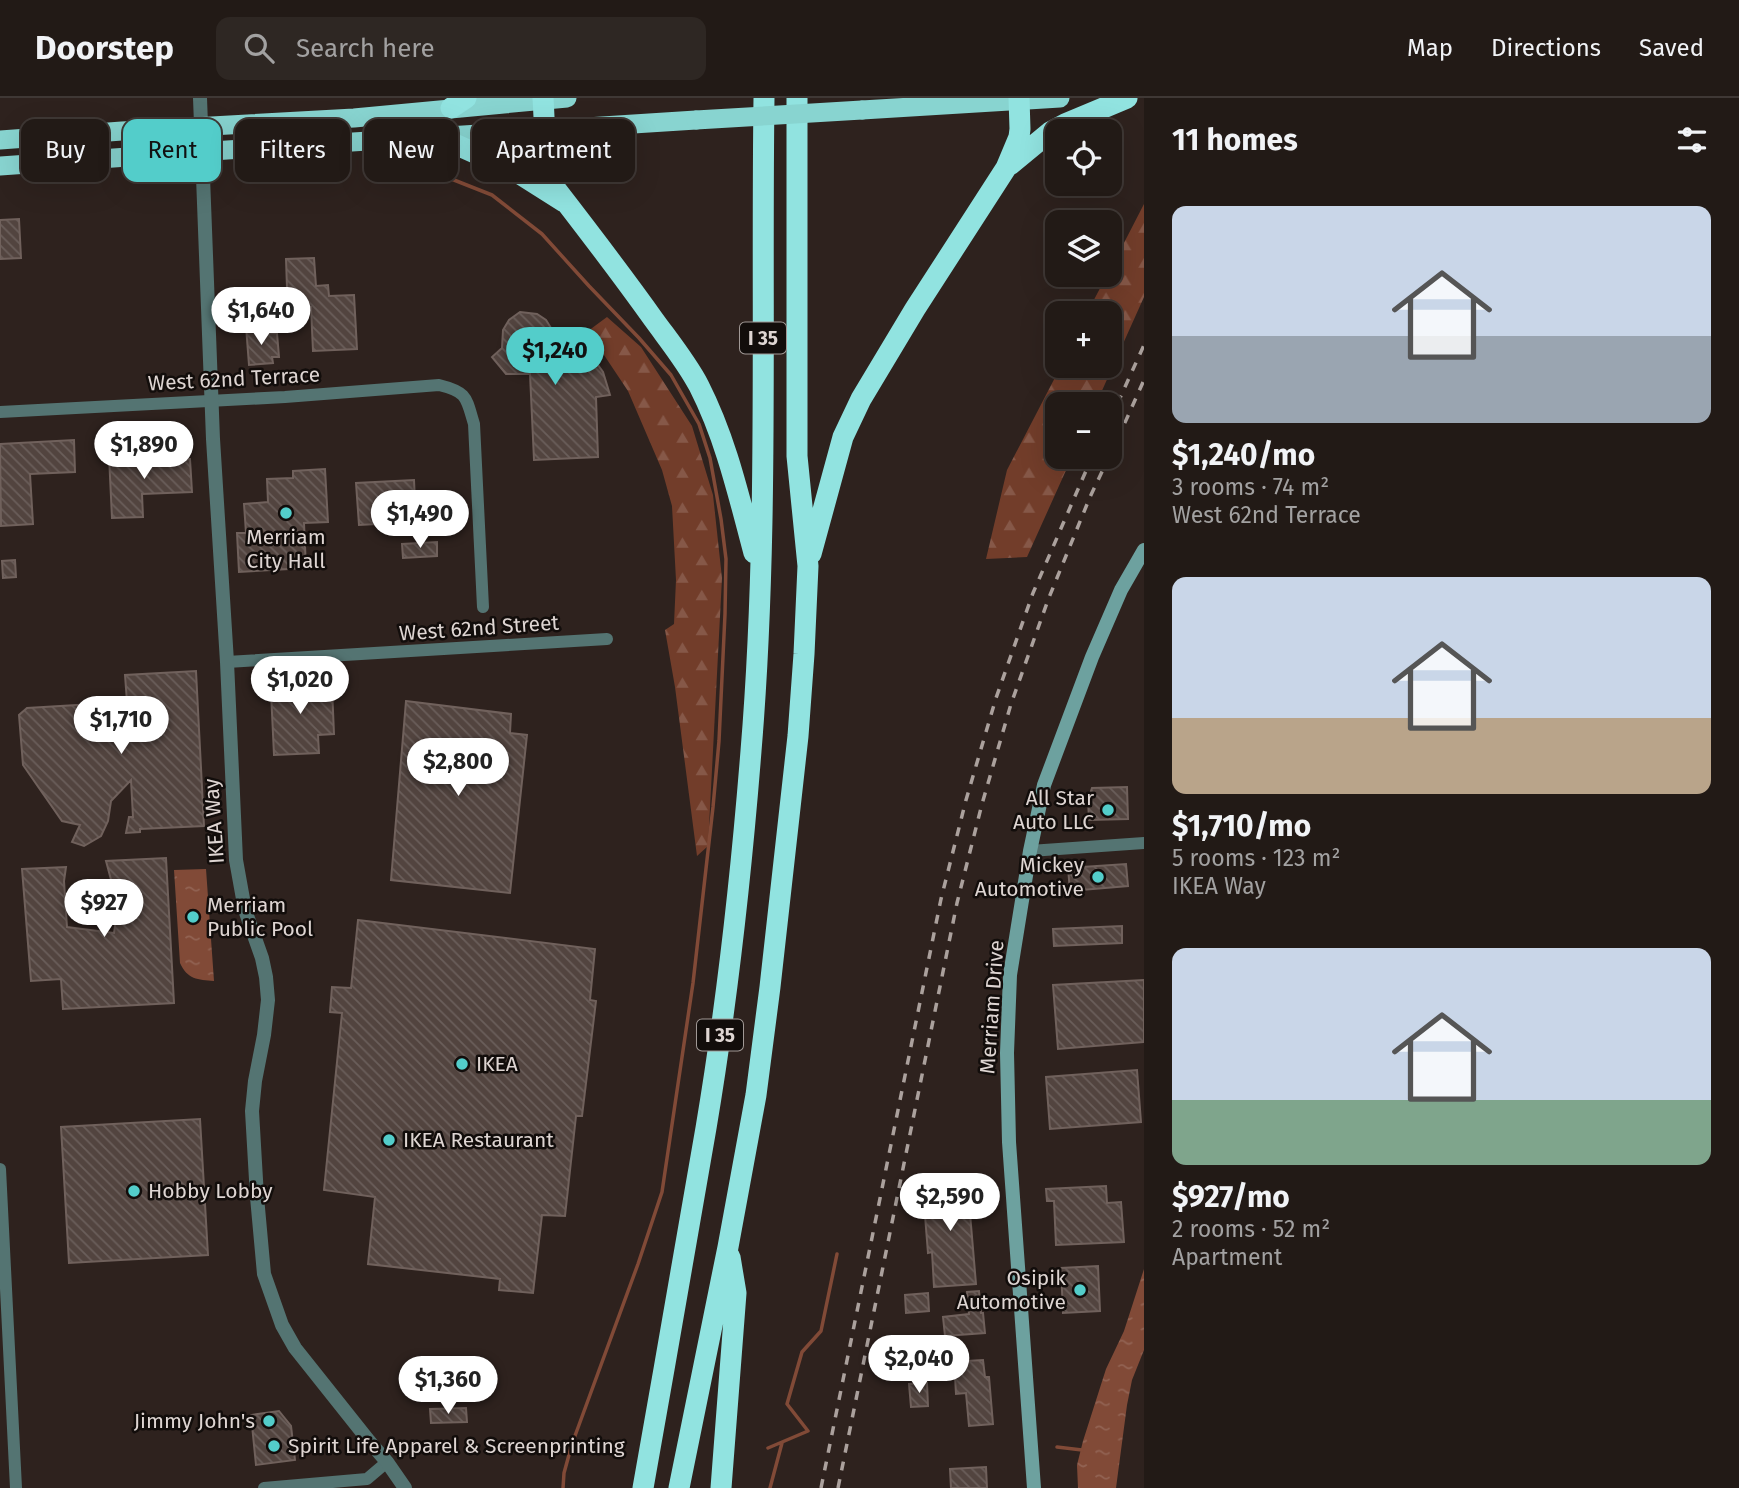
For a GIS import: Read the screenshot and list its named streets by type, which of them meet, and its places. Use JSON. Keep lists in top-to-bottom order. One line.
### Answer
{"streets":{"highway":["I 35"],"main road":["Merriam Drive"],"street":["West 62nd Terrace","West 62nd Street","IKEA Way"]},"crossings":[["West 62nd Terrace","IKEA Way"],["West 62nd Street","IKEA Way"]],"places":["Merriam City Hall","All Star Auto LLC","Mickey Automotive","Merriam Public Pool","IKEA","IKEA Restaurant","Hobby Lobby","Osipik Automotive","Jimmy John's","Spirit Life Apparel & Screenprinting"],"page":{"header":"Doorstep","search":"Search here","nav":["Map","Directions","Saved"],"heading":"11 homes","map_buttons":["+","−"],"chip":["Buy","Rent","Filters","New","Apartment"],"list":[{"name":"$1,240/mo","note":"3 rooms · 74 m² · West 62nd Terrace"},{"name":"$1,710/mo","note":"5 rooms · 123 m² · IKEA Way"},{"name":"$927/mo","note":"2 rooms · 52 m² · Apartment"}],"price":["$1,640","$1,240","$1,890","$1,490","$1,020","$1,710","$2,800","$927","$2,590","$2,040","$1,360"]}}
